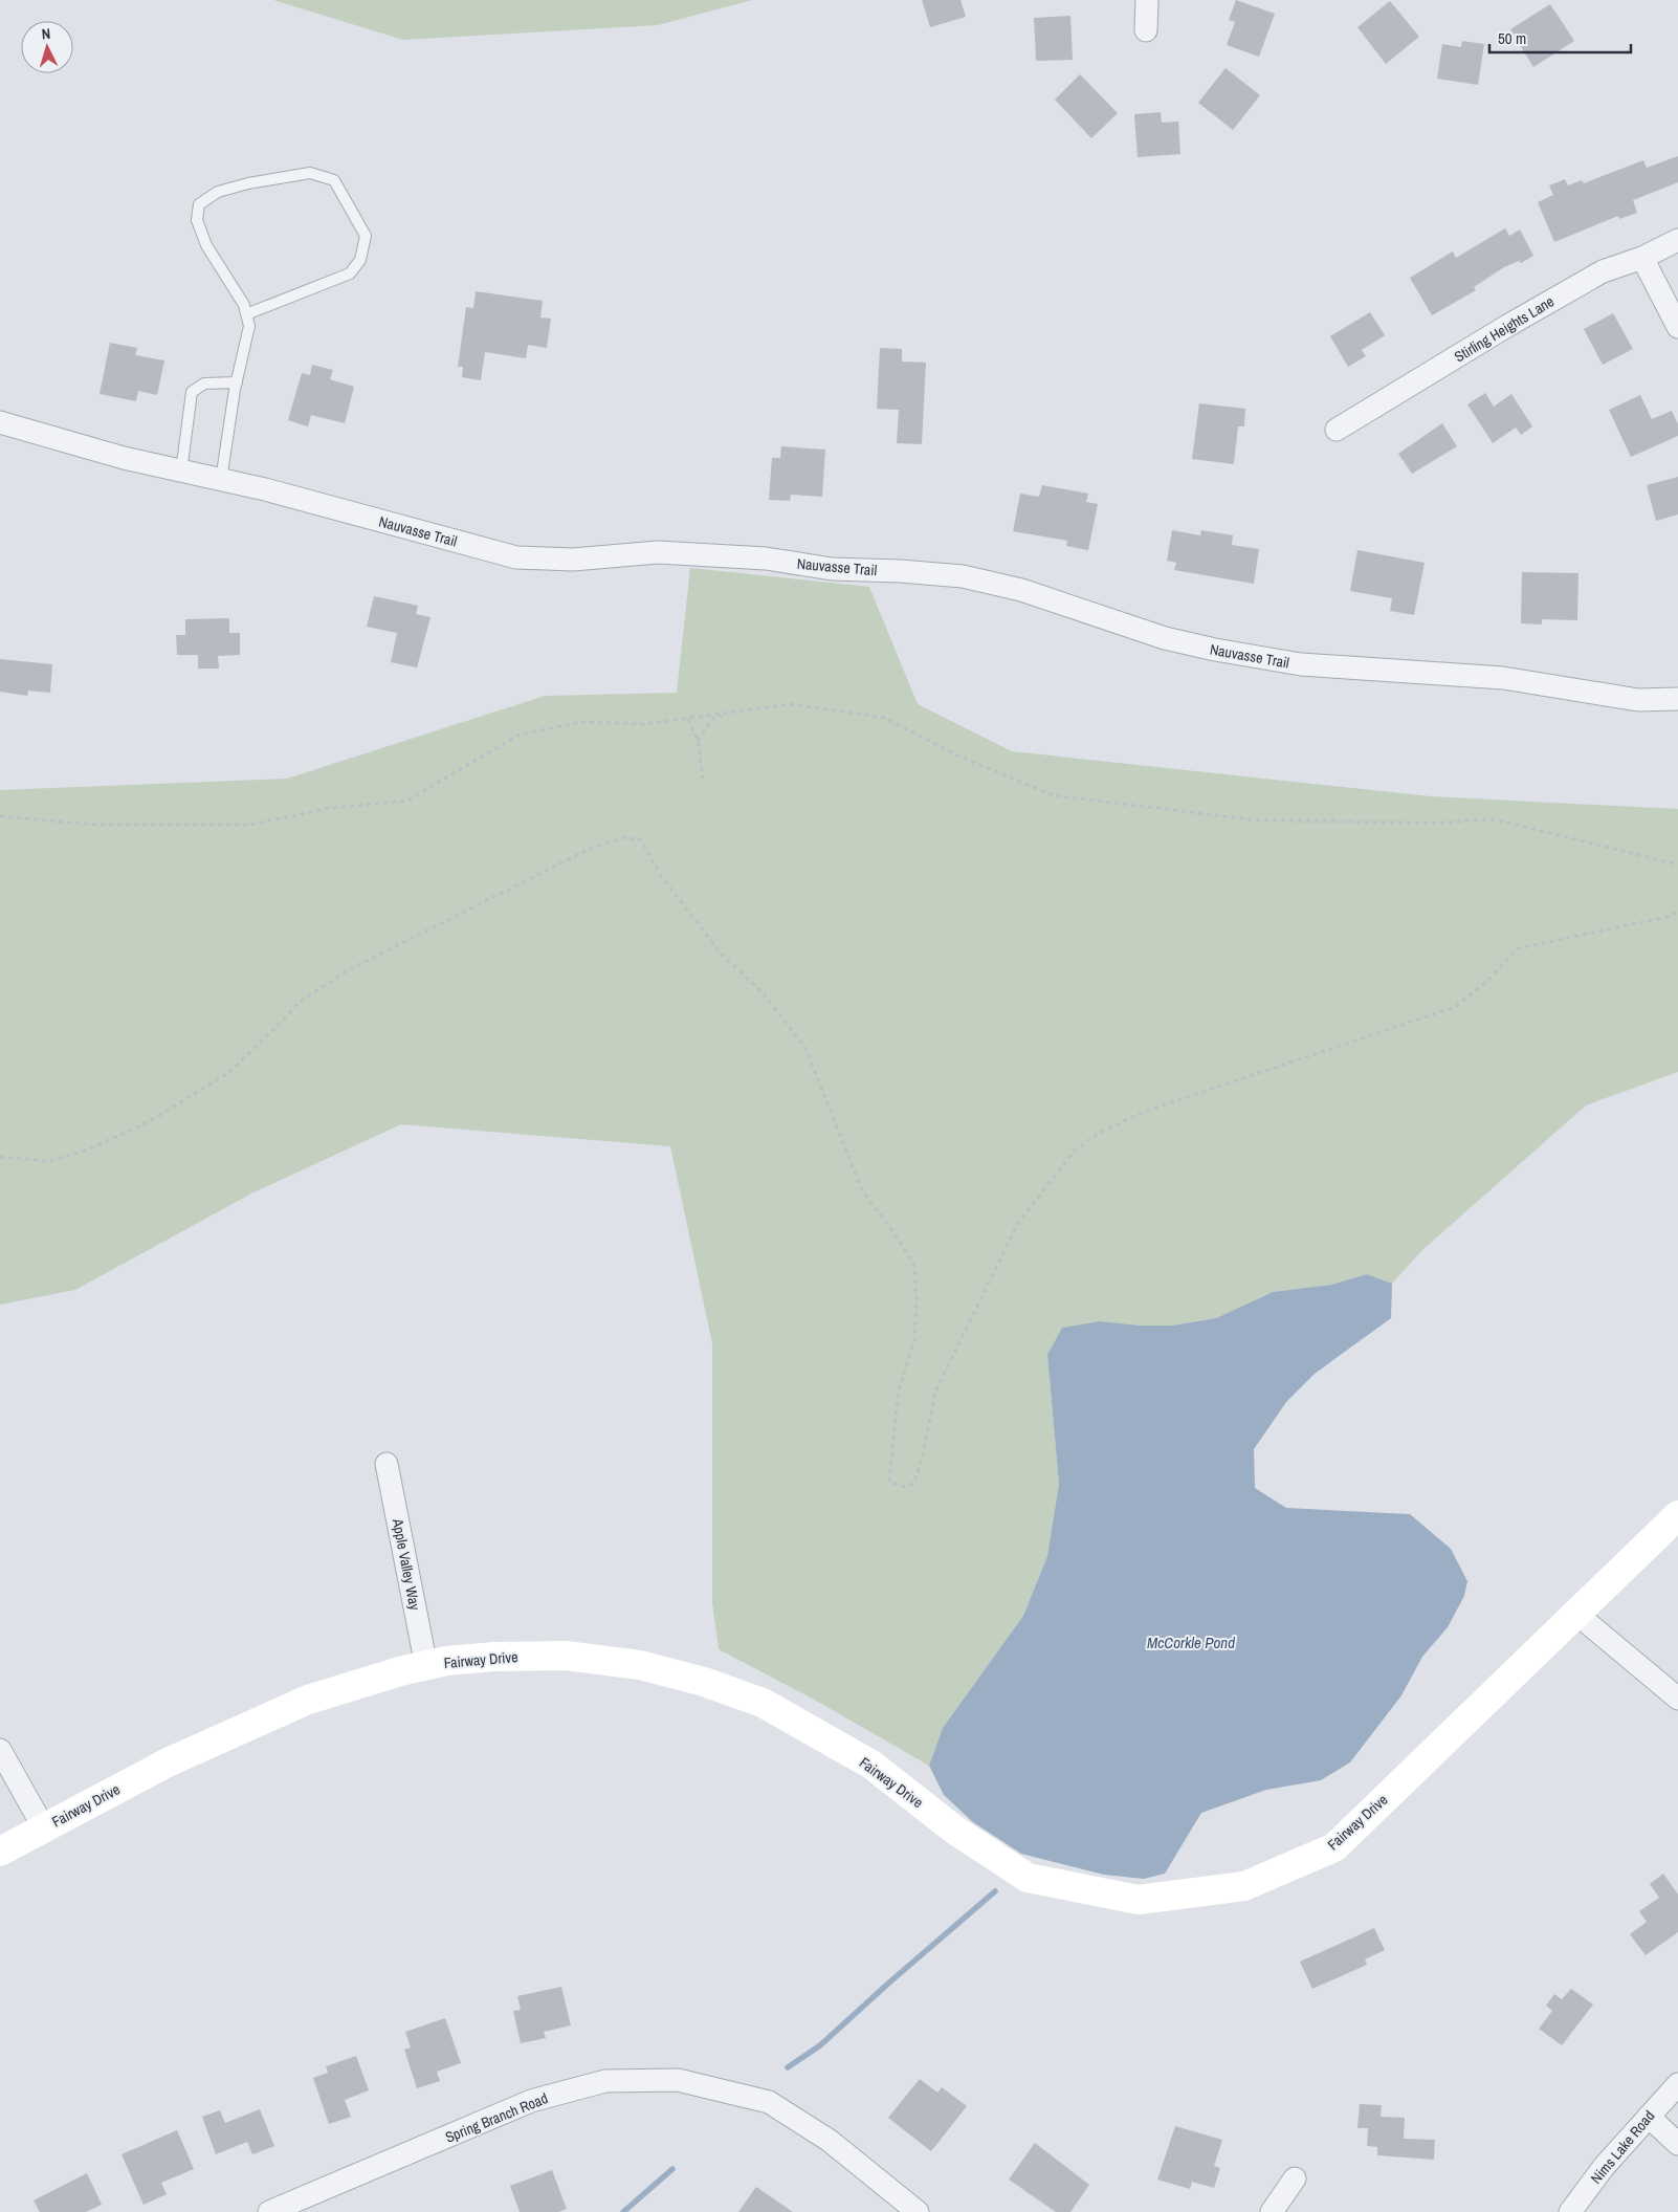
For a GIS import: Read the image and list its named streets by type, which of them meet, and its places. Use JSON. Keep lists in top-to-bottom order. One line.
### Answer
{"streets":{"street":["Stirling Heights Lane","Nauvasse Trail","Apple Valley Way","Fairway Drive","Spring Branch Road","Nims Lake Road"]},"crossings":[["Apple Valley Way","Fairway Drive"]],"water":["McCorkle Pond"],"scale_bar":"50 m","north":"top"}
